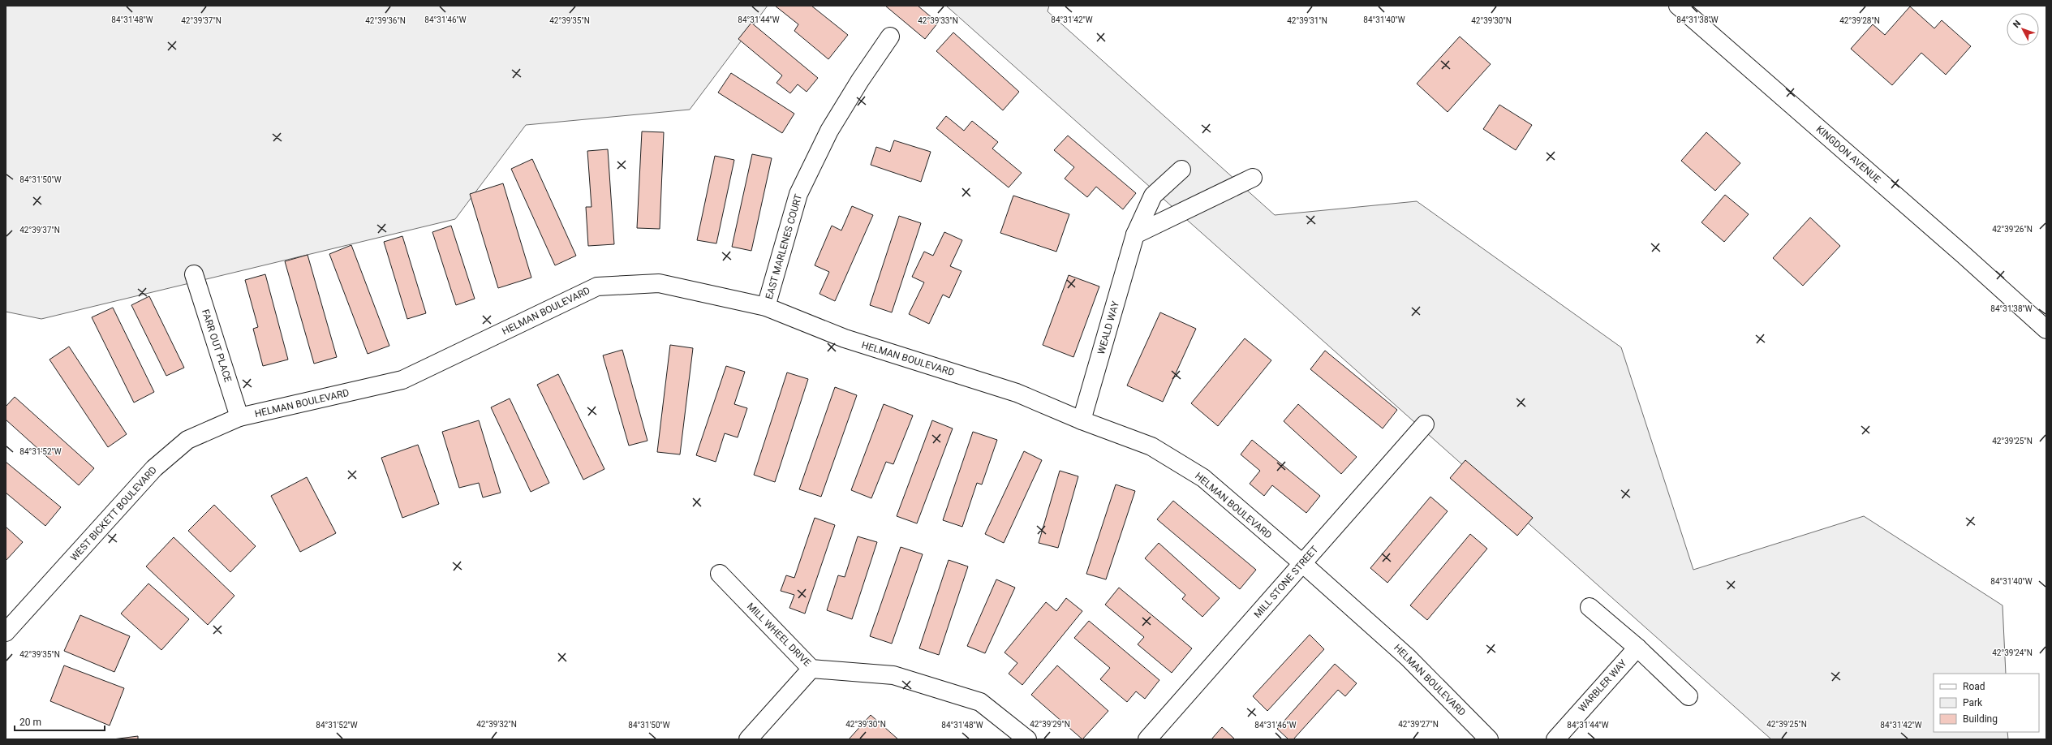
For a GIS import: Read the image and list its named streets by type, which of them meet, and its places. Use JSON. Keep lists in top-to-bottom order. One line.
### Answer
{"streets":{"street":["KINGDON AVENUE","EAST MARLENES COURT","HELMAN BOULEVARD","WEALD WAY","FARR OUT PLACE","WEST BICKETT BOULEVARD","MILL STONE STREET","MILL WHEEL DRIVE","WARBLER WAY"]},"crossings":[["EAST MARLENES COURT","HELMAN BOULEVARD"],["HELMAN BOULEVARD","WEALD WAY"],["HELMAN BOULEVARD","FARR OUT PLACE"],["HELMAN BOULEVARD","WEST BICKETT BOULEVARD"],["HELMAN BOULEVARD","MILL STONE STREET"],["FARR OUT PLACE","WEST BICKETT BOULEVARD"]],"legend":["Road","Park","Building"],"scale_bar":"20 m","north":"top left","coordinates":["84°31'48\"W","84°31'46\"W","84°31'44\"W","84°31'42\"W","84°31'40\"W","84°31'38\"W","42°39'37\"N","42°39'36\"N","42°39'35\"N","42°39'33\"N","42°39'31\"N","42°39'30\"N","42°39'28\"N","84°31'50\"W","42°39'26\"N","42°39'25\"N","84°31'52\"W","42°39'24\"N","42°39'32\"N","42°39'29\"N","42°39'27\"N"]}
